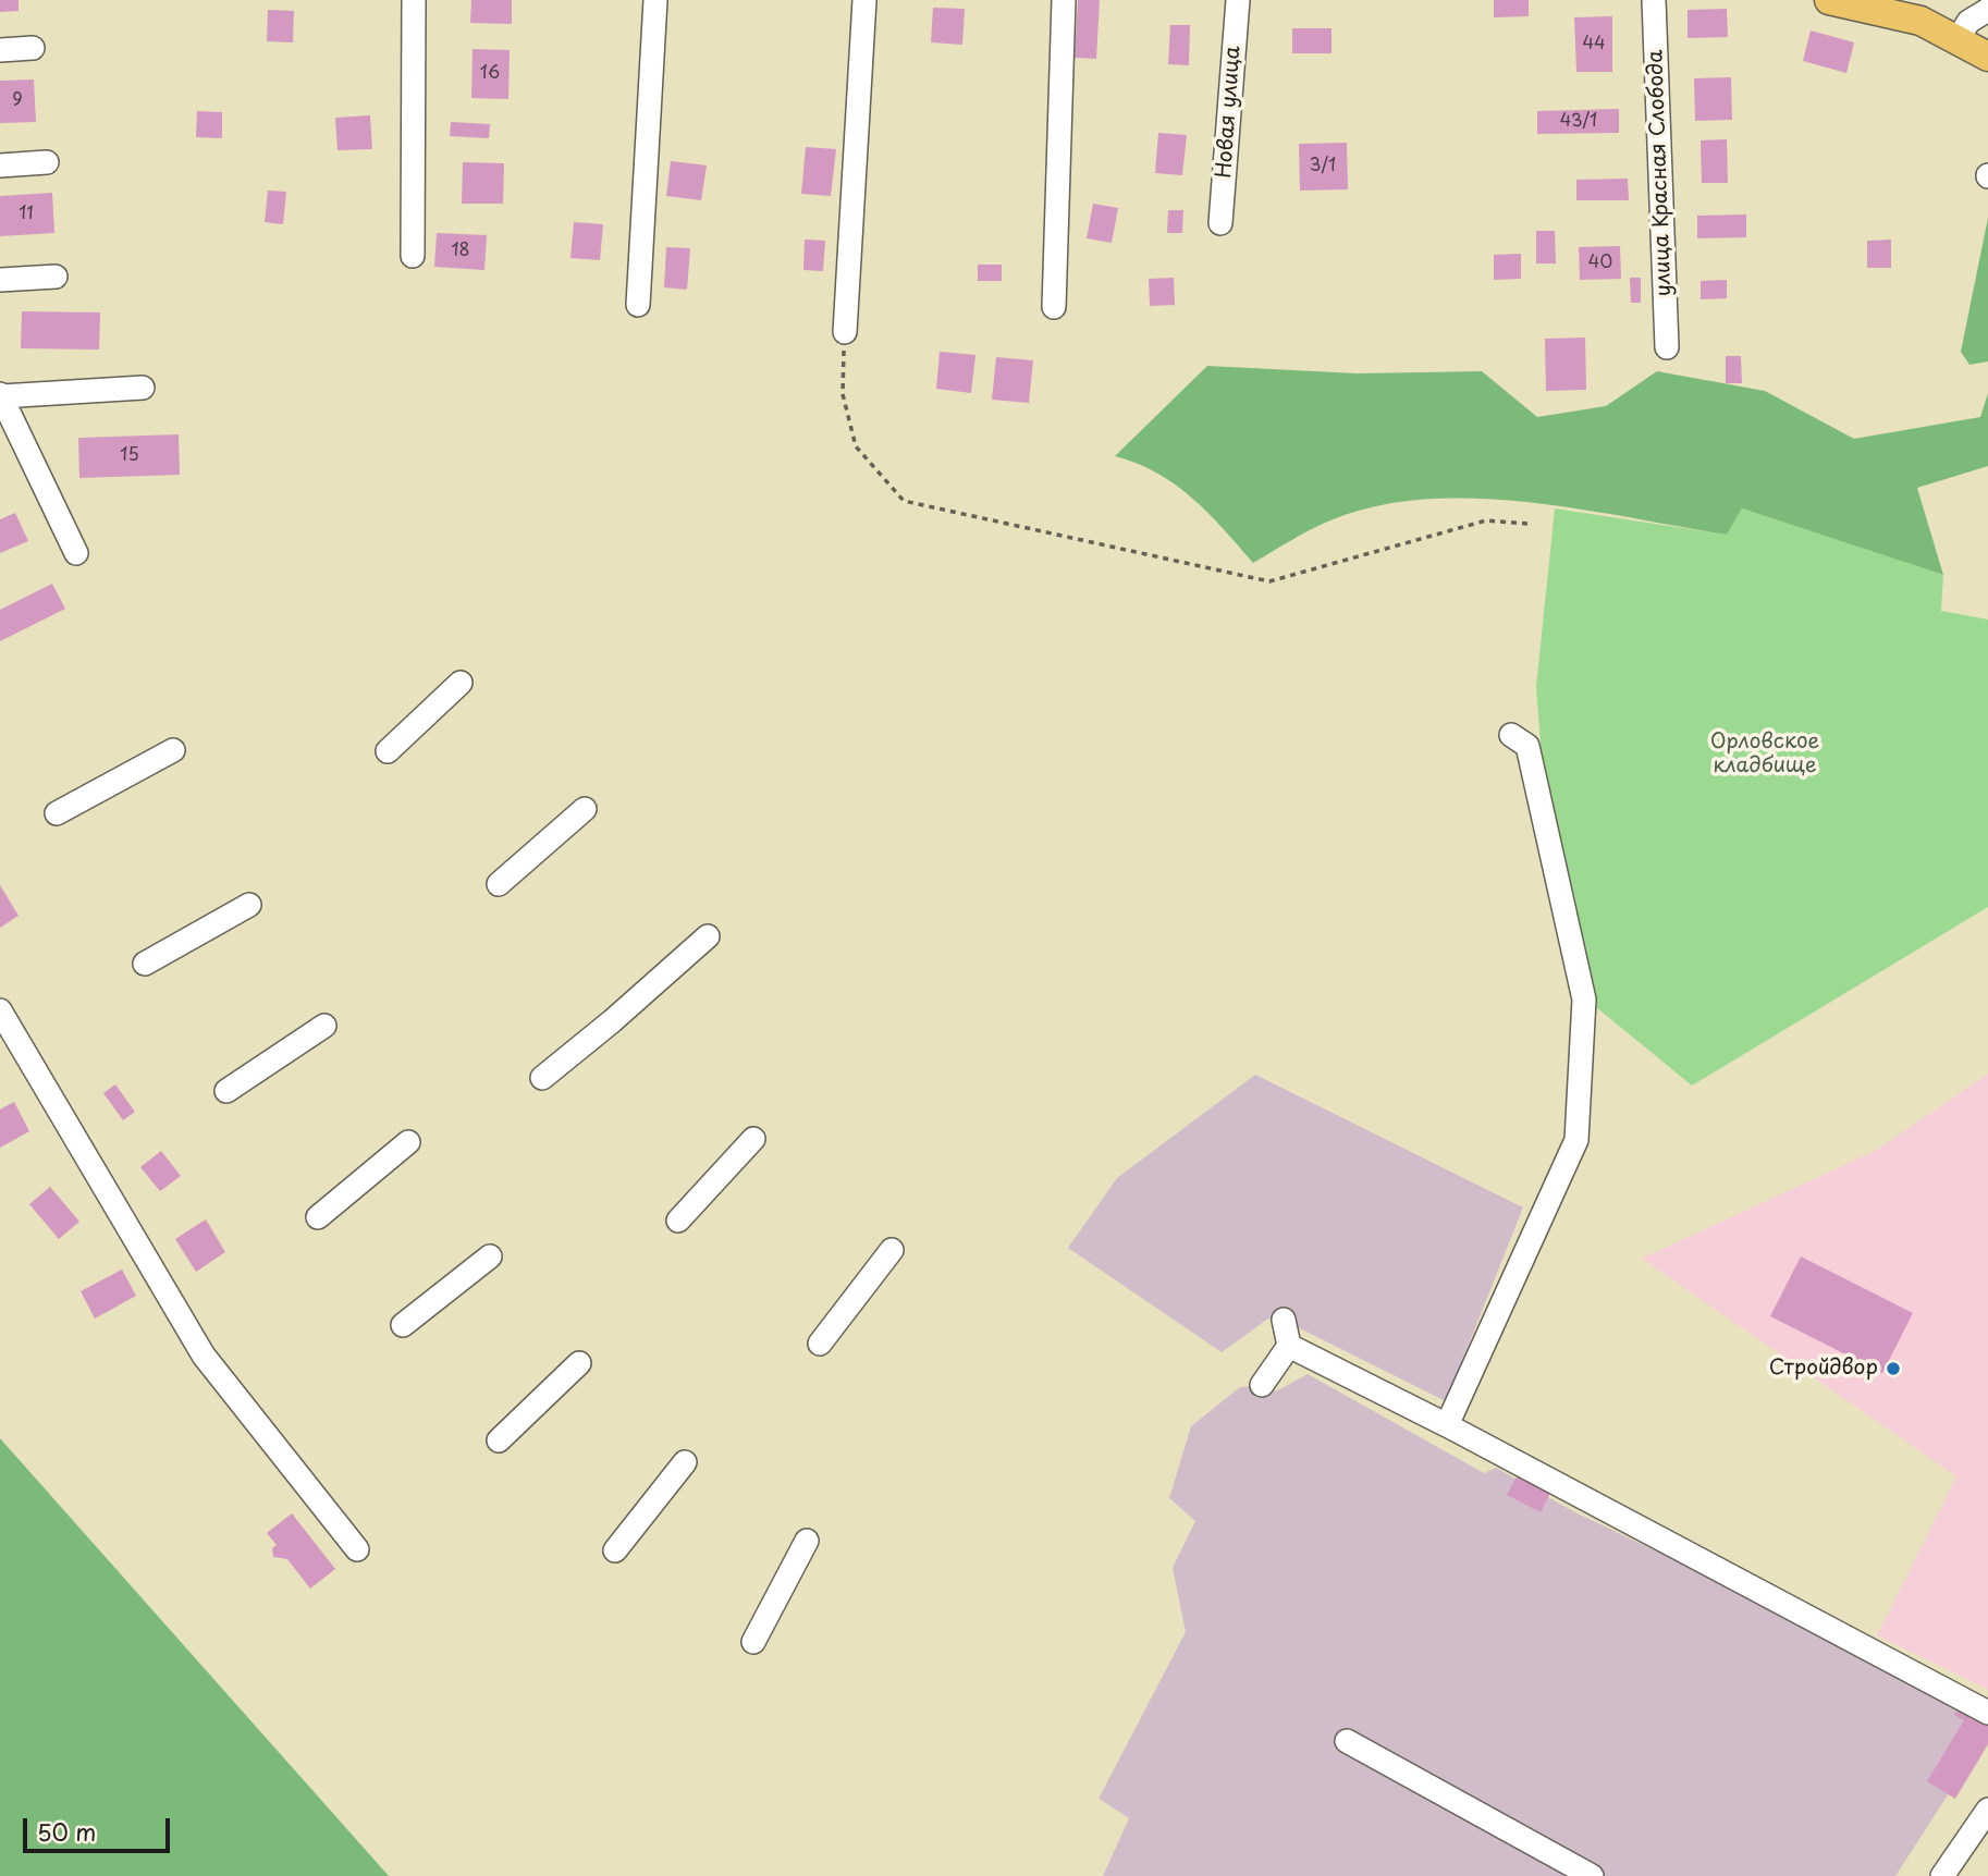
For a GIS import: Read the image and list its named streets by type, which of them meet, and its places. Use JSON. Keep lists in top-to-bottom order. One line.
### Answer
{"streets":{"street":["Новая улица","улица Красная Слобода"]},"parks":["Орловское кладбище"],"places":["Стройдвор"],"house_numbers":["44","16","9","43/1","3/1","11","18","40","15"],"scale_bar":"50 m"}
